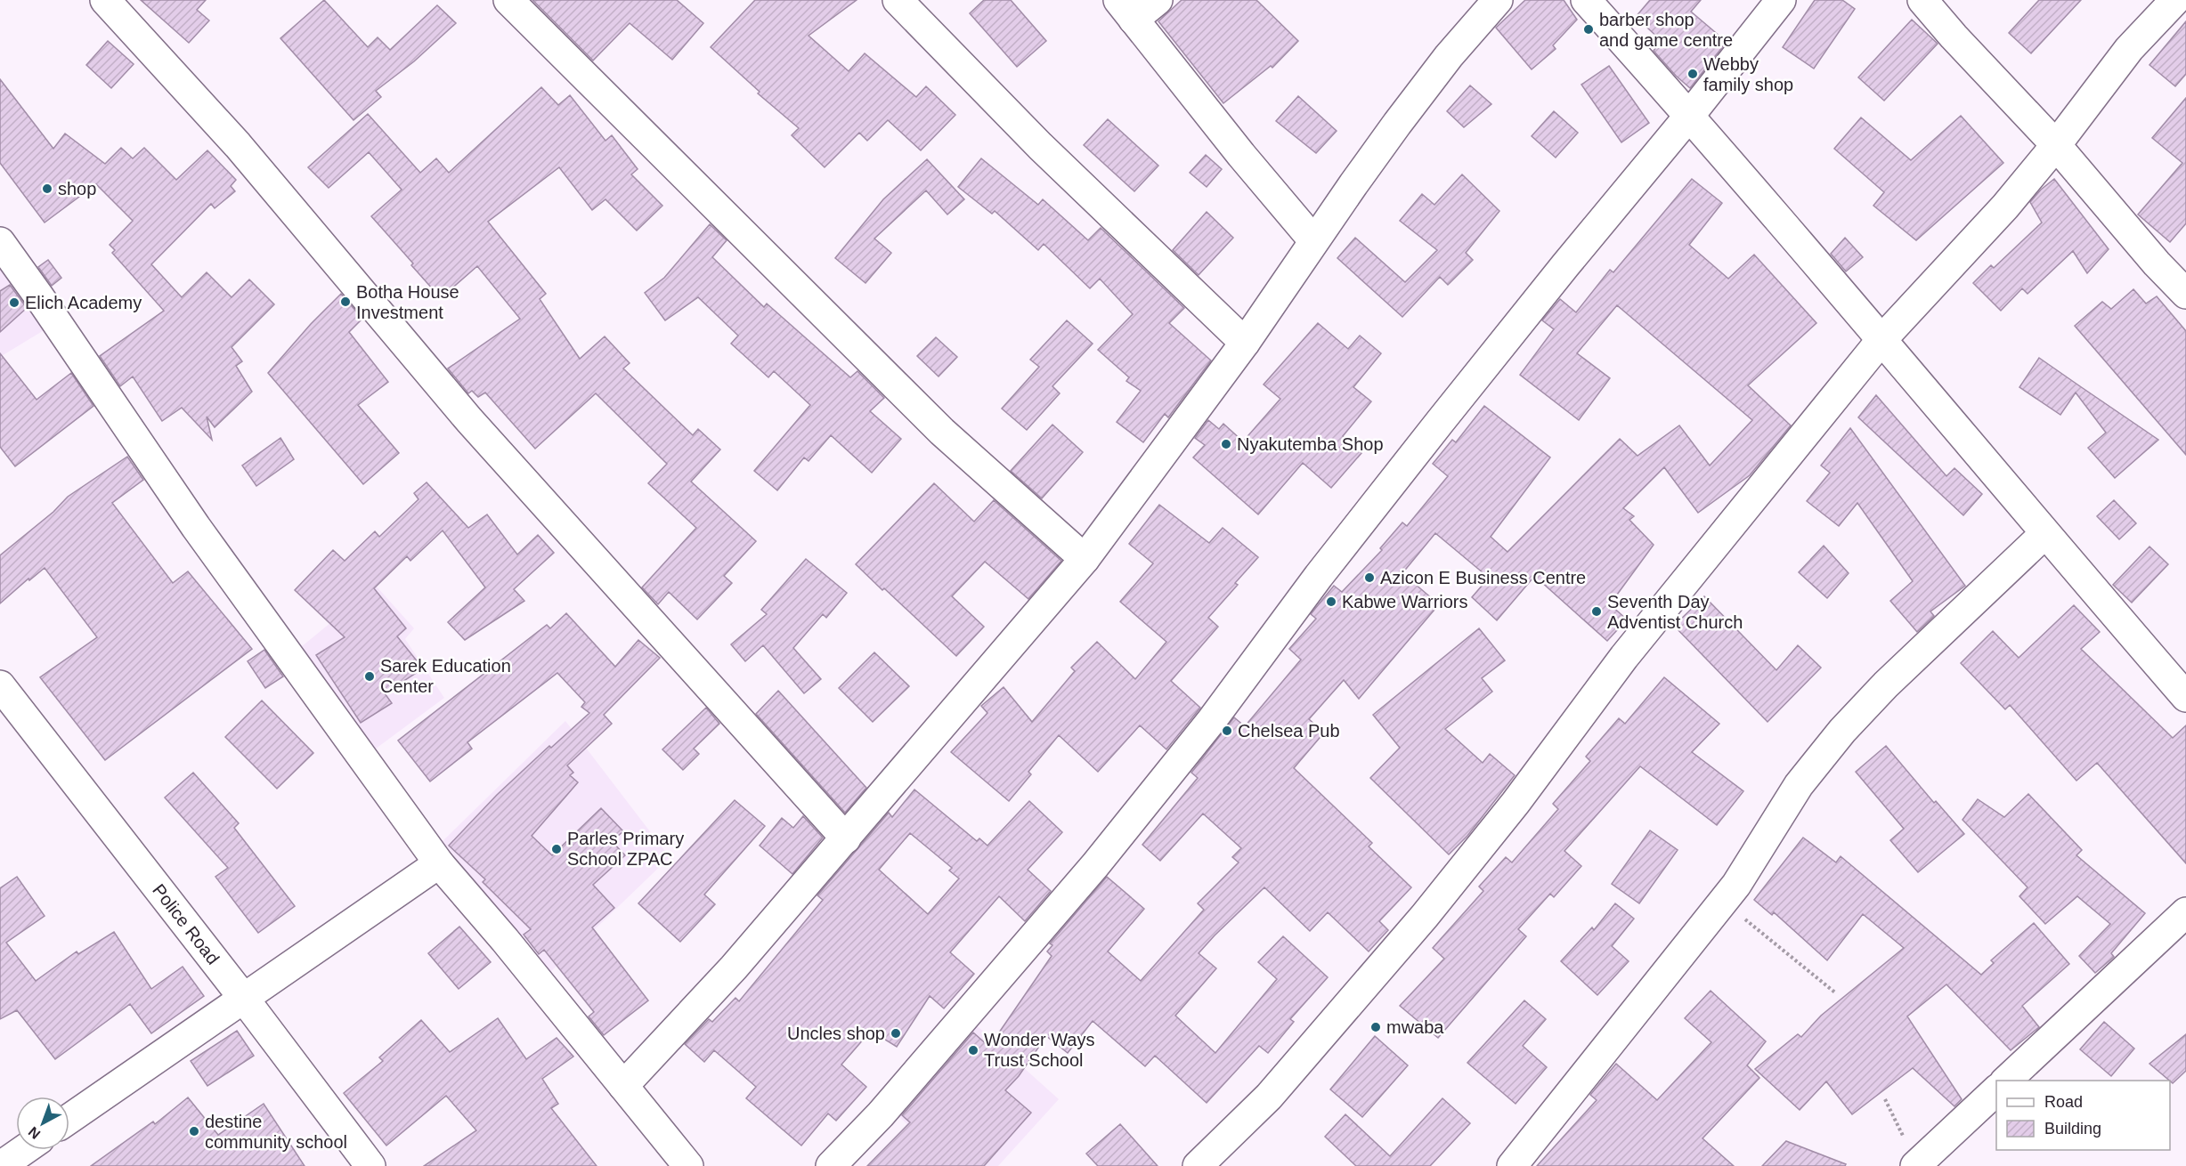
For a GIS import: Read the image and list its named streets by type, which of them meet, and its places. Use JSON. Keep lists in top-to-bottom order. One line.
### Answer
{"streets":{"street":["Police Road"]},"places":["barber shop and game centre","Webby family shop","shop","Botha House Investment","Elich Academy","Nyakutemba Shop","Azicon E Business Centre","Kabwe Warriors","Seventh Day Adventist Church","Sarek Education Center","Chelsea Pub","Parles Primary School ZPAC","mwaba","Uncles shop","Wonder Ways Trust School","destine community school"],"legend":["Road","Building"],"north":"bottom left"}
